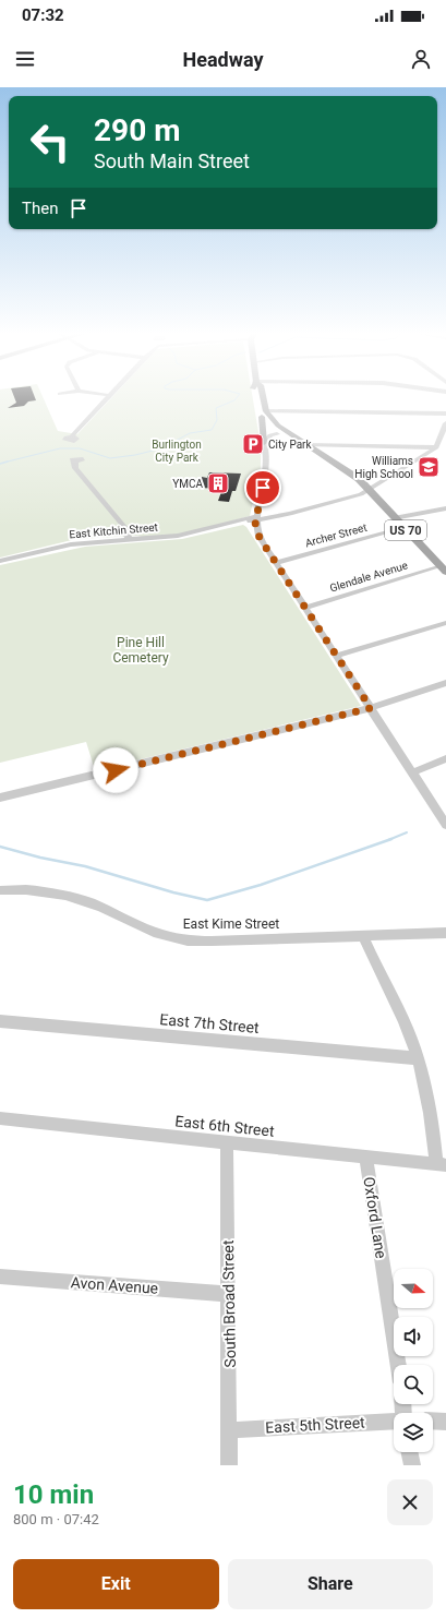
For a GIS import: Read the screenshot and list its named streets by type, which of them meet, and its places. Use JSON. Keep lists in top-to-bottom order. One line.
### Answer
{"streets":{"main road":["US 70"],"street":["East Kitchin Street","Archer Street","Glendale Avenue","East Kime Street","East 7th Street","East 6th Street","Oxford Lane","Avon Avenue","South Broad Street","East 5th Street"]},"crossings":[["US 70","Archer Street"],["US 70","Glendale Avenue"],["East 6th Street","Oxford Lane"],["East 6th Street","South Broad Street"],["Avon Avenue","South Broad Street"],["South Broad Street","East 5th Street"]],"parks":["Burlington City Park","Pine Hill Cemetery"],"places":{"parking":["City Park"],"school or university":["Williams High School"],"building":["YMCA"]},"north":"right","page":{"status":"07:32","header":"Headway","turn":["290 m","South Main Street"],"then":"Then","heading":["10 min","800 m · 07:42"],"buttons":["Exit","Share"]}}
